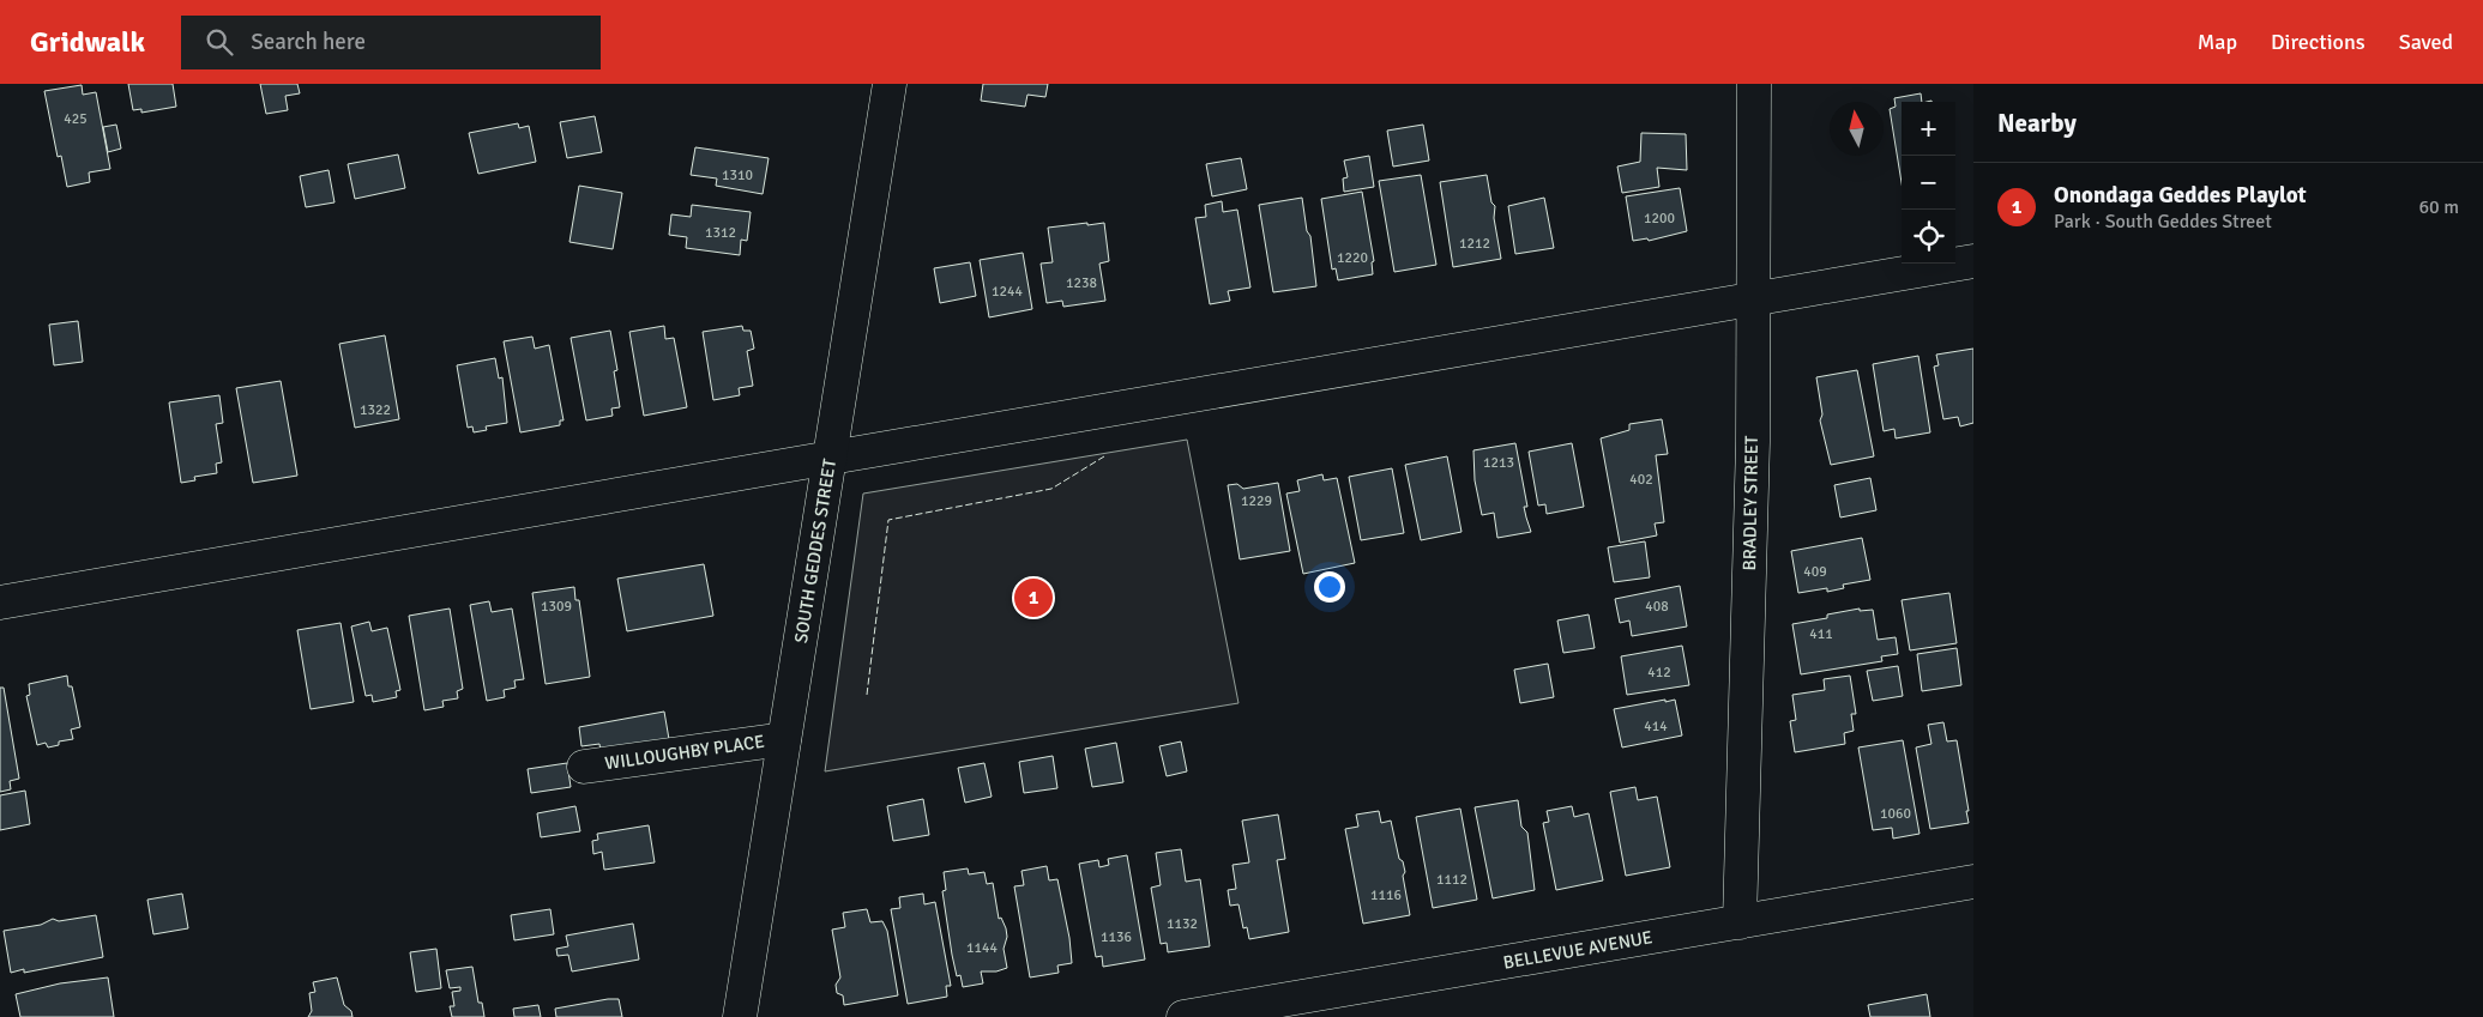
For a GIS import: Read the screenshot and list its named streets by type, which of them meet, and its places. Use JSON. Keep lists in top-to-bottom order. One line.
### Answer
{"streets":{"street":["BRADLEY STREET","SOUTH GEDDES STREET","WILLOUGHBY PLACE","BELLEVUE AVENUE"]},"crossings":[["BRADLEY STREET","BELLEVUE AVENUE"],["SOUTH GEDDES STREET","WILLOUGHBY PLACE"]],"house_numbers":["425","1310","1200","1312","1212","1220","1238","1244","1322","1213","402","1229","409","1309","408","411","412","414","1060","1112","1116","1132","1136","1144"],"north":"top","page":{"header":"Gridwalk","search":"Search here","nav":["Map","Directions","Saved"],"heading":"Nearby","map_buttons":["+","−"],"list":[{"mark":"1","name":"Onondaga Geddes Playlot","note":"Park · South Geddes Street","value":"60 m"}],"pins":"1"}}
